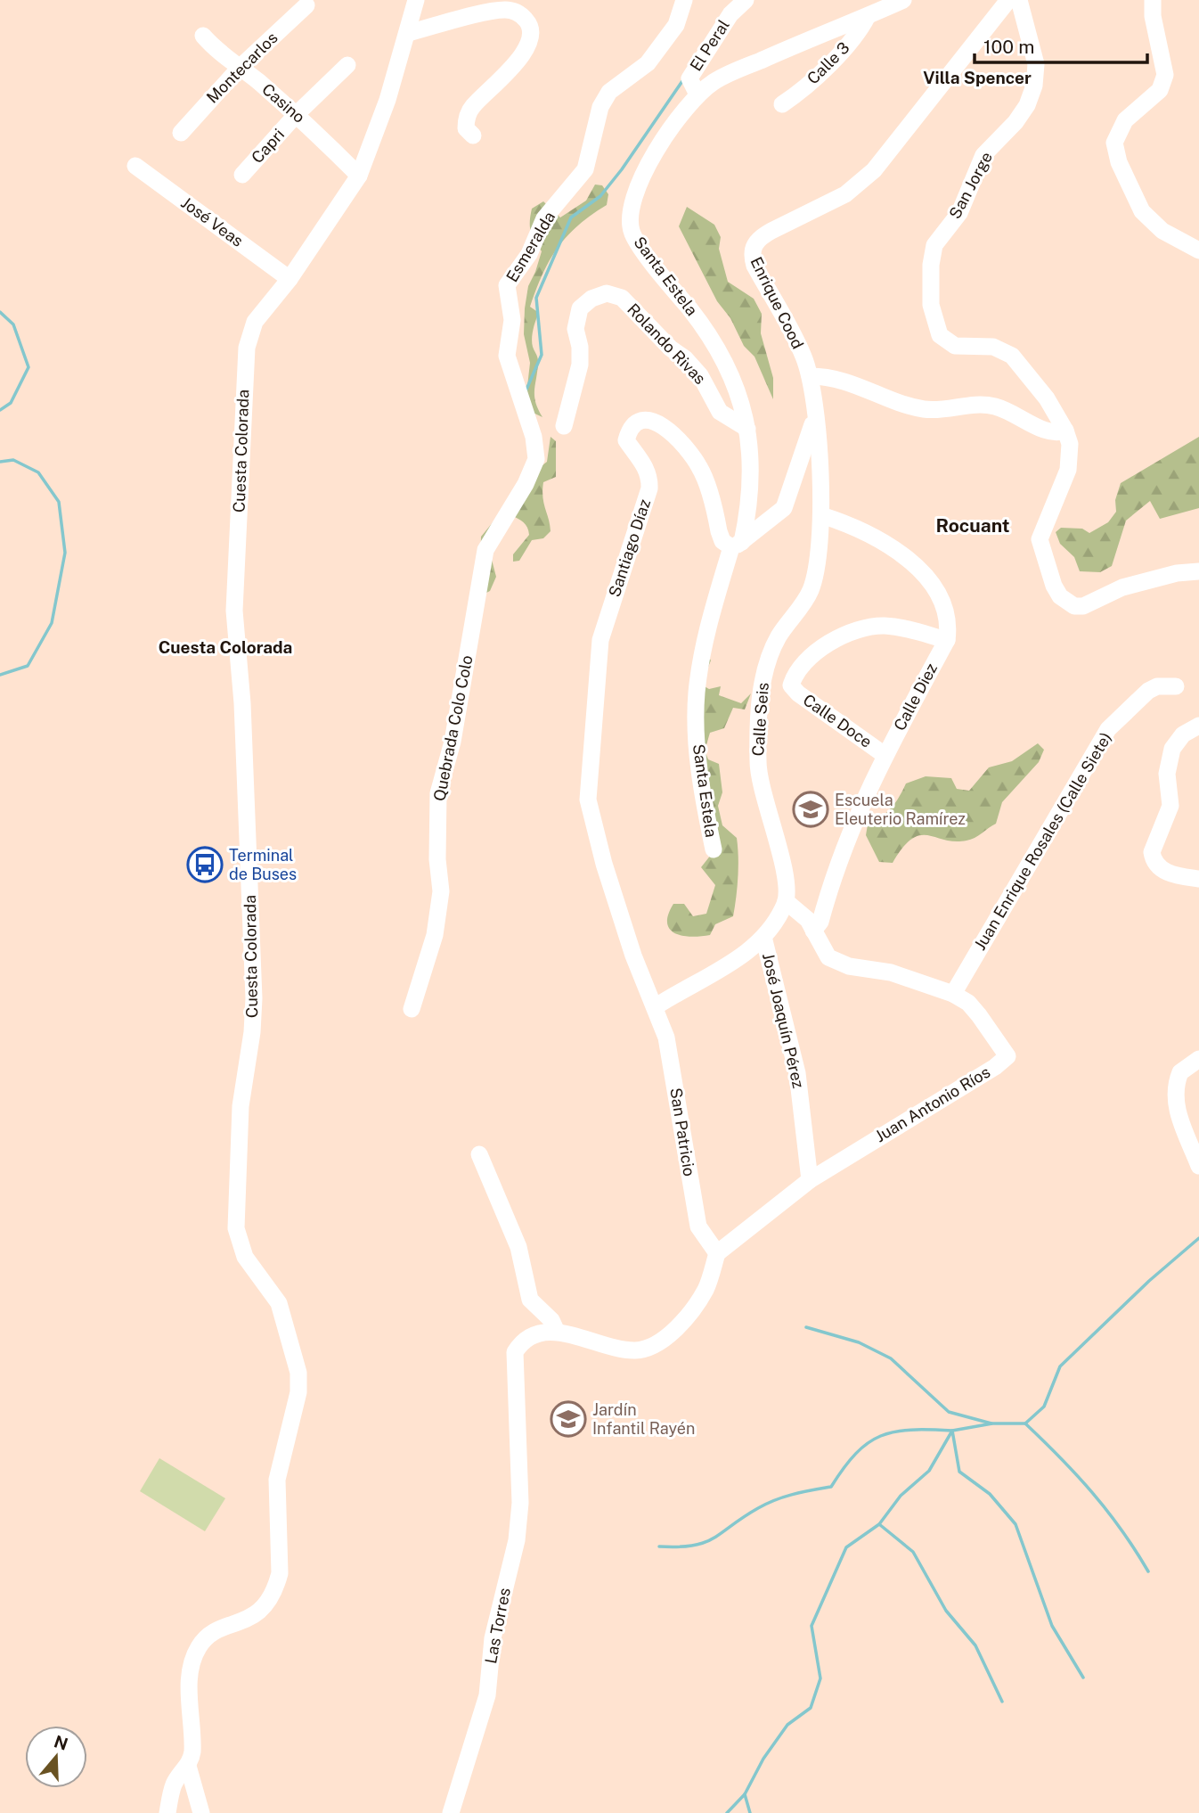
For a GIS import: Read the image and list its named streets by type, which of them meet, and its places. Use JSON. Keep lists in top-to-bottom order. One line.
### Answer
{"streets":{"street":["El Peral","Calle 3","Montecarlos","Casino","Capri","San Jorge","José Veas","Esmeralda","Santa Estela","Enrique Cood","Rolando Rivas","Cuesta Colorada","Santiago Díaz","Calle Diez","Calle Seis","Calle Doce","Quebrada Colo Colo","Juan Enrique Rosales (Calle Siete)","José Joaquín Pérez","Juan Antonio Ríos","San Patricio","Las Torres"]},"crossings":[["El Peral","Santa Estela"],["Calle 3","Santa Estela"],["Montecarlos","Casino"],["Casino","Capri"],["Casino","Cuesta Colorada"],["José Veas","Cuesta Colorada"],["Esmeralda","Quebrada Colo Colo"],["Santa Estela","Rolando Rivas"],["Santa Estela","Santiago Díaz"],["Enrique Cood","Calle Seis"],["Santiago Díaz","San Patricio"],["Calle Diez","Calle Doce"],["Calle Diez","Juan Antonio Ríos"],["Calle Seis","Juan Antonio Ríos"],["Juan Enrique Rosales (Calle Siete)","Juan Antonio Ríos"],["José Joaquín Pérez","Juan Antonio Ríos"],["Juan Antonio Ríos","San Patricio"]],"districts":["Villa Spencer","Rocuant","Cuesta Colorada"],"places":{"school or university":["Escuela Eleuterio Ramírez","Jardín Infantil Rayén"],"bus stop":["Terminal de Buses"]},"scale_bar":"100 m","north":"top"}
